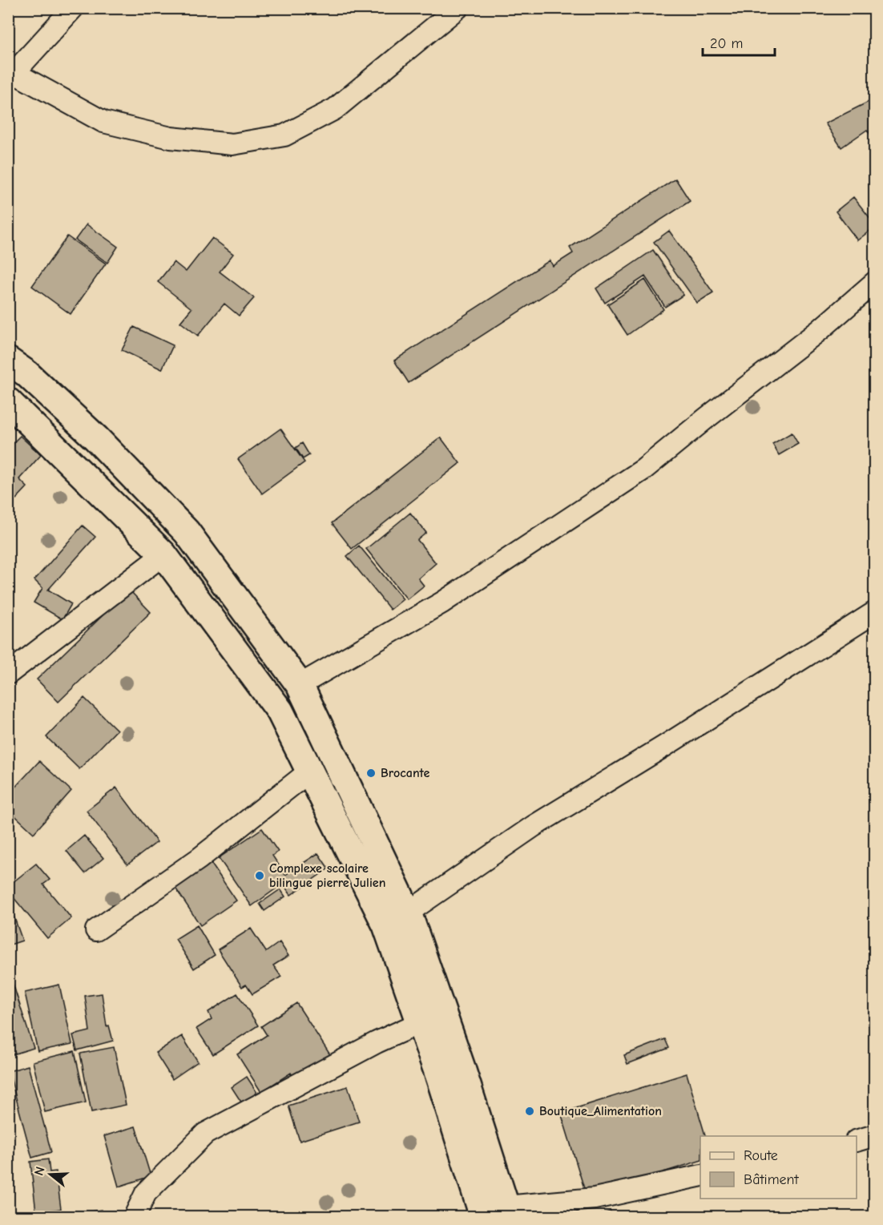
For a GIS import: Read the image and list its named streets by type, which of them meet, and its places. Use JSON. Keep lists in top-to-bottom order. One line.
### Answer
{"places":["Brocante","Complexe scolaire bilingue pierre Julien","Boutique_Alimentation"],"legend":["Route","Bâtiment"],"scale_bar":"20 m","north":"left"}
